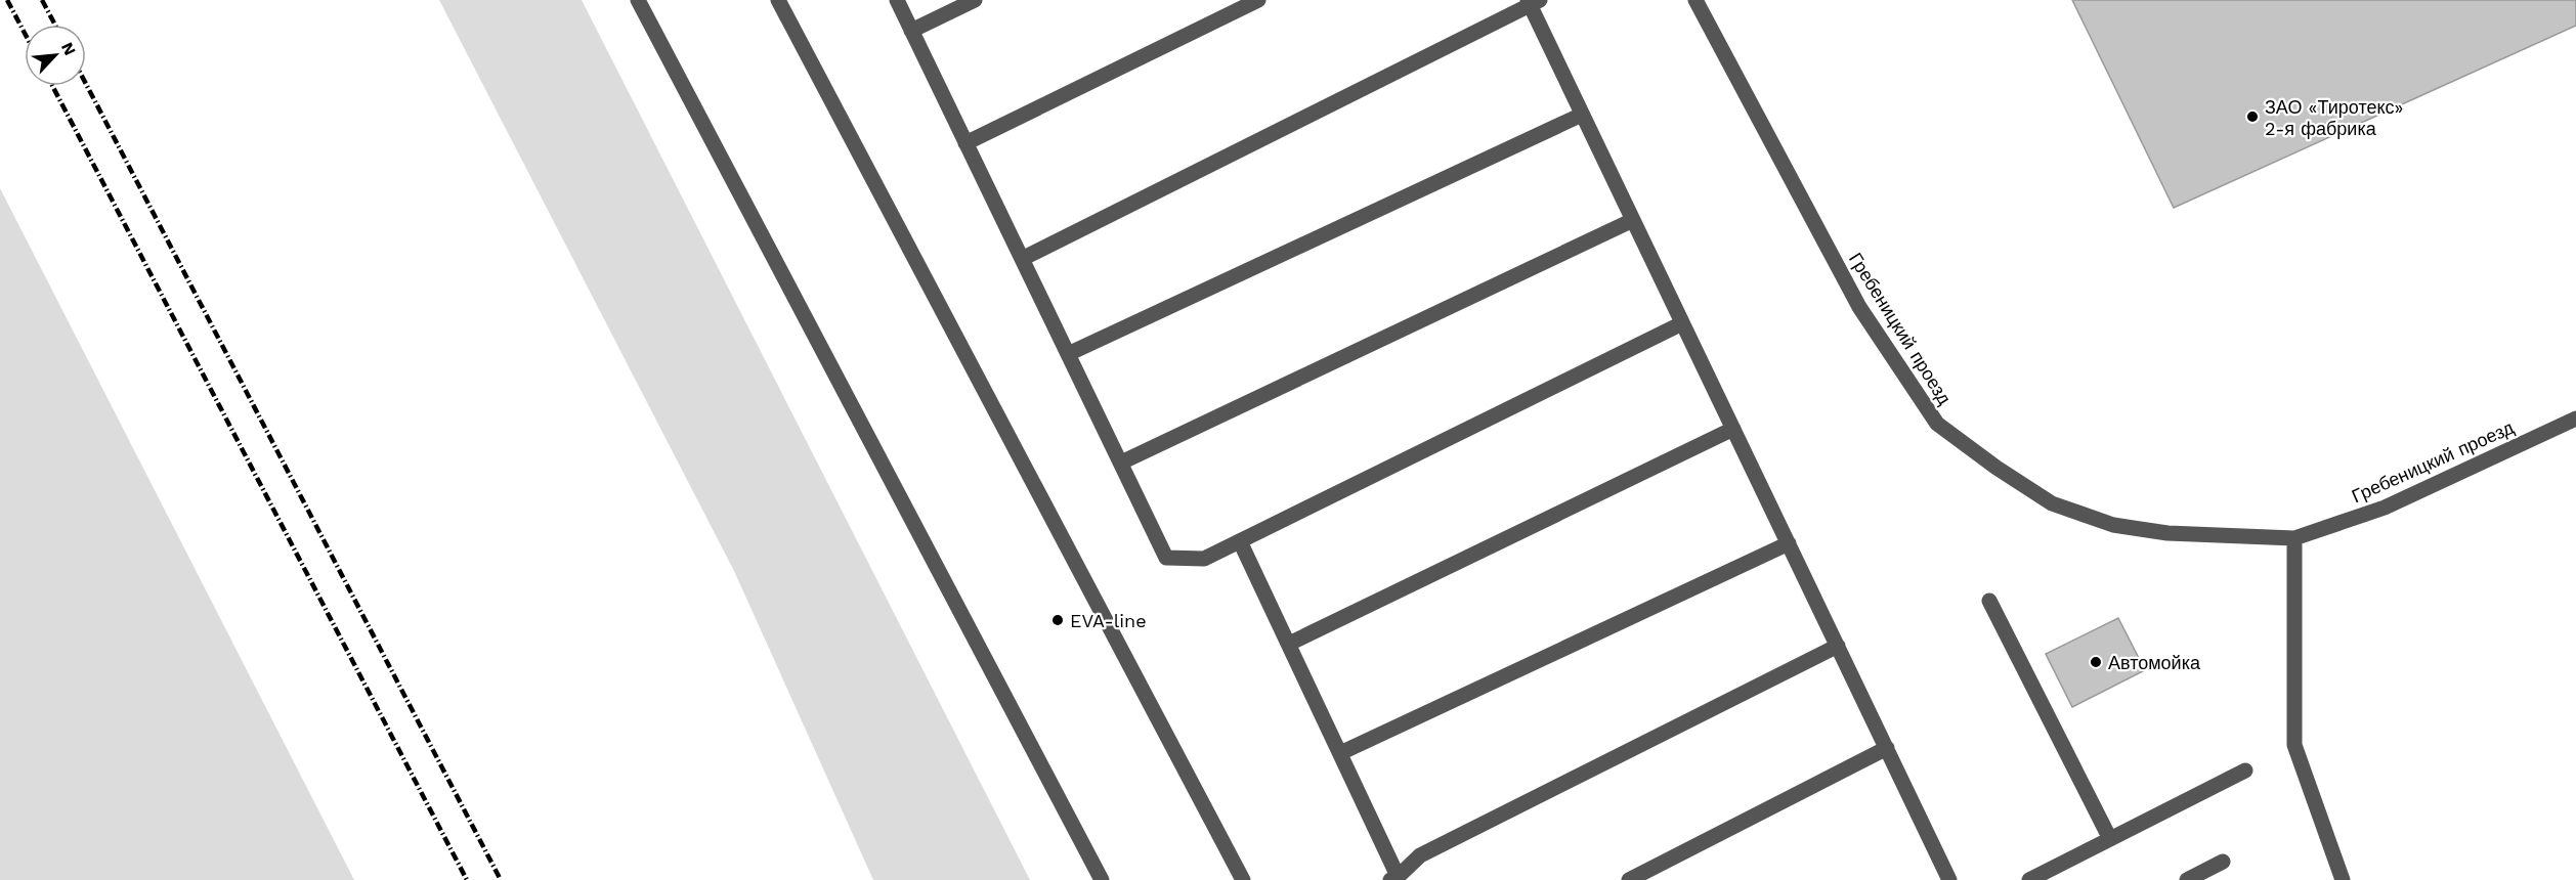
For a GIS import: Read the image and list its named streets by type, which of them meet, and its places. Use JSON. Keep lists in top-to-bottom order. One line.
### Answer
{"streets":{"street":["Гребеницкий проезд"]},"places":["ЗАО «Тиротекс» 2-я фабрика","EVA-line","Автомойка"],"north":"top right"}
